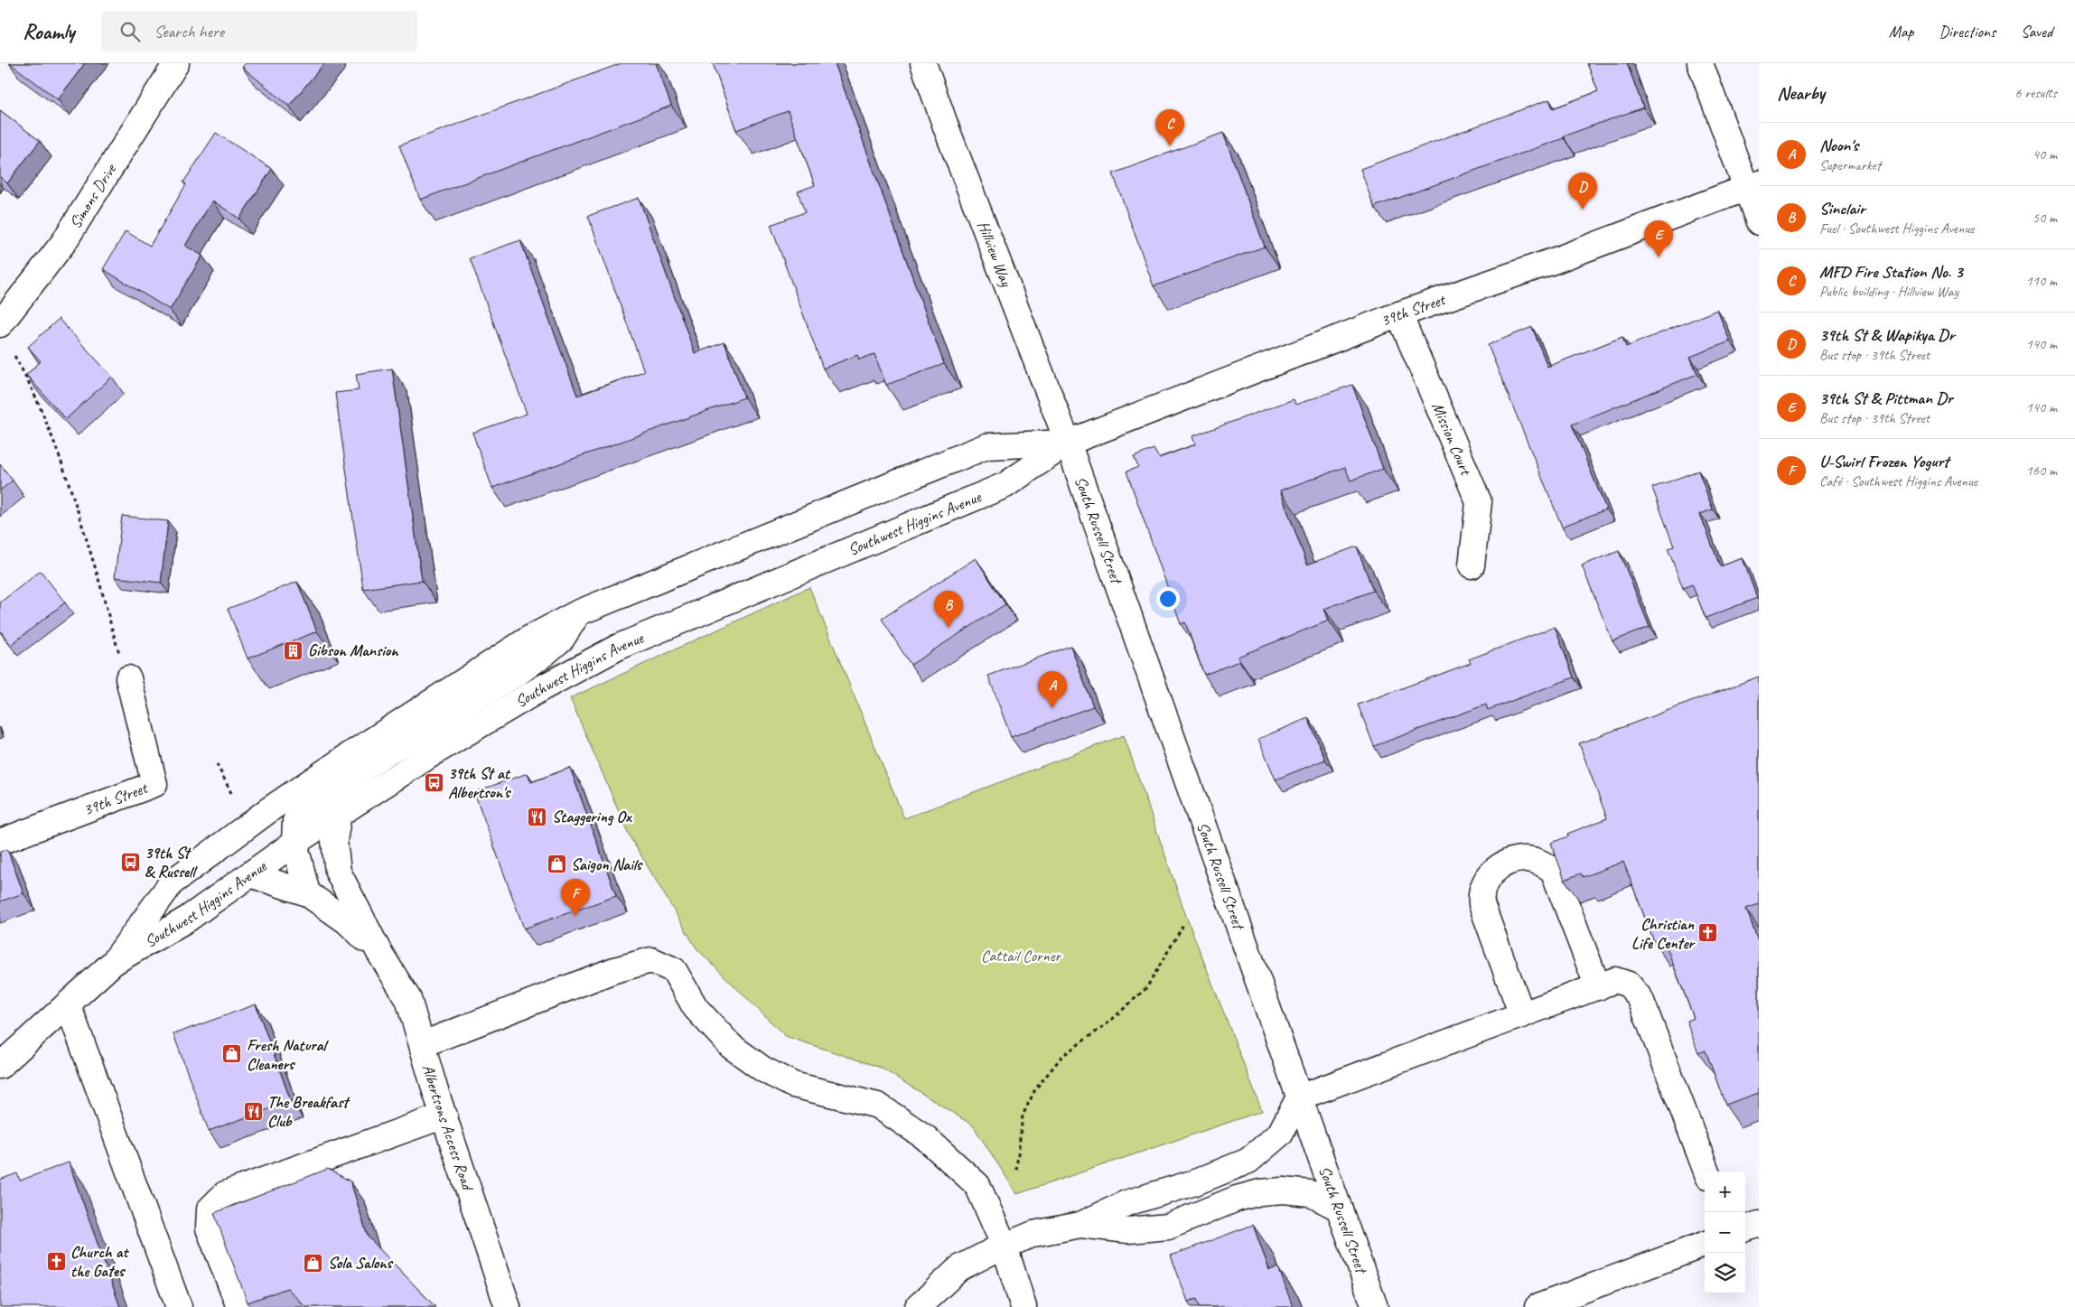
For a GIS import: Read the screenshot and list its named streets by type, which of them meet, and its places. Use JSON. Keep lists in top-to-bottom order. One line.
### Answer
{"streets":{"main road":["Simons Drive","Hillview Way","39th Street","Mission Court","Southwest Higgins Avenue","South Russell Street","Albertsons Access Road"]},"crossings":[["Hillview Way","39th Street"],["Hillview Way","Southwest Higgins Avenue"],["Hillview Way","South Russell Street"],["39th Street","Mission Court"],["39th Street","Southwest Higgins Avenue"],["39th Street","South Russell Street"],["Southwest Higgins Avenue","South Russell Street"]],"parks":["Cattail Corner"],"places":{"building":["Gibson Mansion"],"bus stop":["39th St at Albertson's","39th St & Russell"],"restaurant":["Staggering Ox","The Breakfast Club"],"shop":["Saigon Nails","Fresh Natural Cleaners","Sola Salons"],"church":["Christian Life Center","Church at the Gates"]},"page":{"header":"Roamly","search":"Search here","nav":["Map","Directions","Saved"],"heading":["Nearby","6 results"],"pins":["C","D","E","B","A","F"],"list":[{"mark":"A","name":"Noon's","note":"Supermarket","value":"40 m"},{"mark":"B","name":"Sinclair","note":"Fuel · Southwest Higgins Avenue","value":"50 m"},{"mark":"C","name":"MFD Fire Station No. 3","note":"Public building · Hillview Way","value":"110 m"},{"mark":"D","name":"39th St & Wapikya Dr","note":"Bus stop · 39th Street","value":"140 m"},{"mark":"E","name":"39th St & Pittman Dr","note":"Bus stop · 39th Street","value":"140 m"},{"mark":"F","name":"U-Swirl Frozen Yogurt","note":"Café · Southwest Higgins Avenue","value":"160 m"}],"map_buttons":["+","−"]}}
